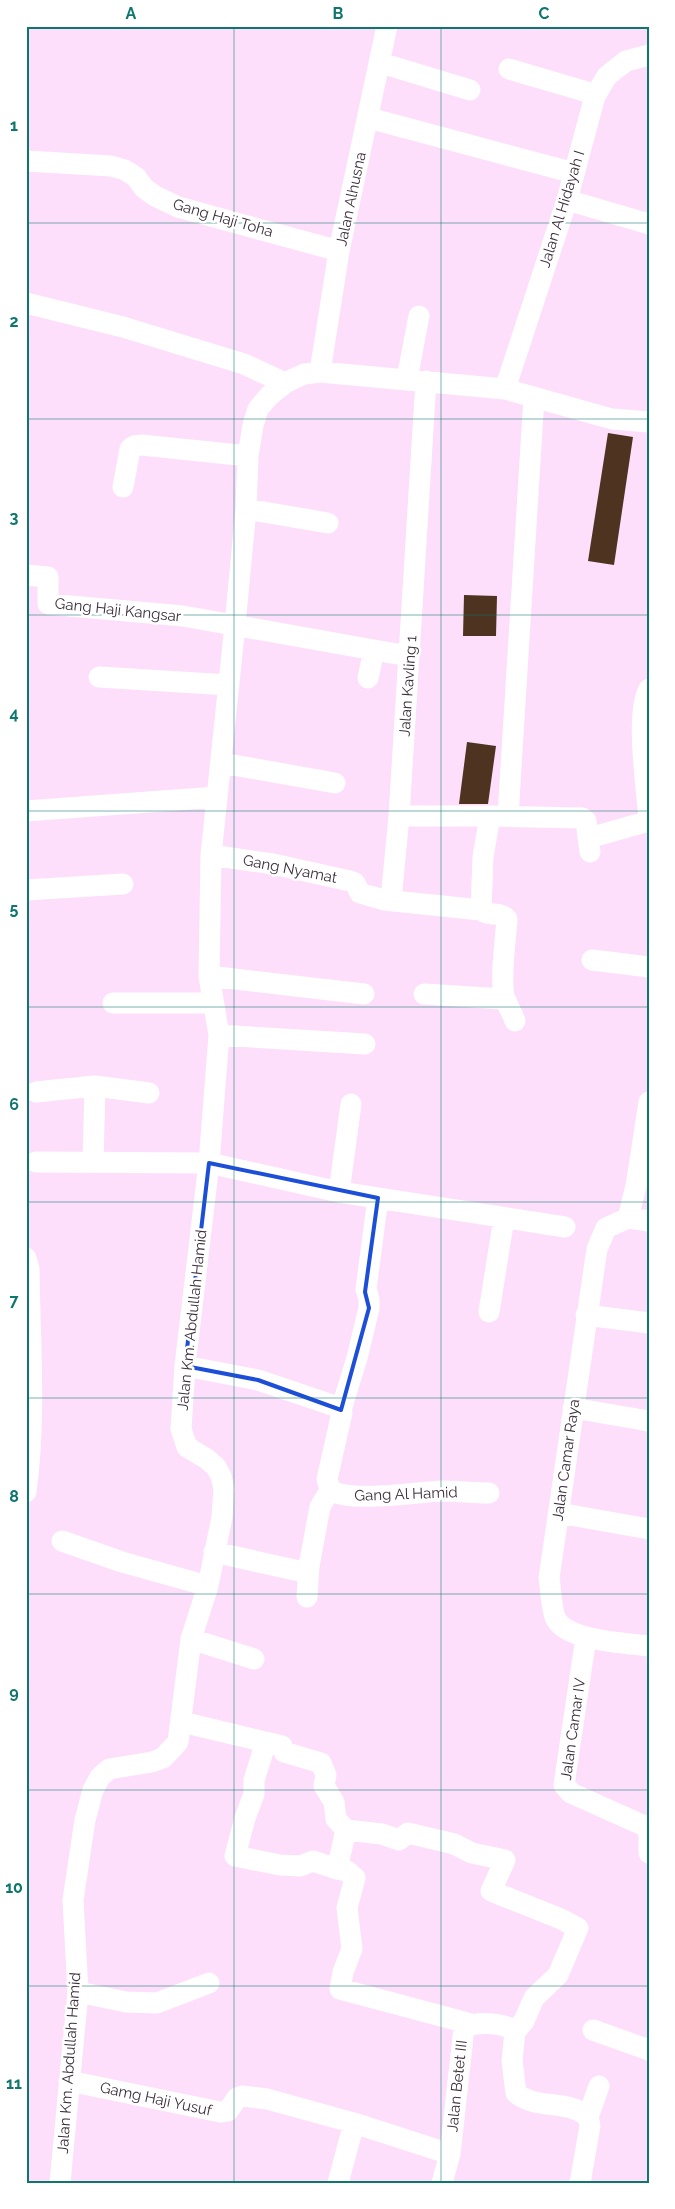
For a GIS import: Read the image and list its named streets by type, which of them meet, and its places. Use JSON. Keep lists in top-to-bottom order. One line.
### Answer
{"streets":{"street":["Jalan Alhusna","Jalan Al Hidayah I","Gang Haji Toha","Gang Haji Kangsar","Jalan Kavling 1","Gang Nyamat","Jalan Km. Abdullah Hamid","Jalan Camar Raya","Gang Al Hamid","Jalan Camar IV","Jalan Betet III","Gamg Haji Yusuf"]},"crossings":[["Jalan Alhusna","Gang Haji Toha"],["Jalan Alhusna","Jalan Km. Abdullah Hamid"],["Jalan Al Hidayah I","Jalan Km. Abdullah Hamid"],["Gang Haji Kangsar","Jalan Km. Abdullah Hamid"],["Jalan Kavling 1","Gang Nyamat"],["Jalan Kavling 1","Jalan Km. Abdullah Hamid"],["Gang Nyamat","Jalan Km. Abdullah Hamid"],["Jalan Km. Abdullah Hamid","Gamg Haji Yusuf"],["Jalan Camar Raya","Jalan Camar IV"],["Jalan Betet III","Gamg Haji Yusuf"]],"grid":{"columns":["A","B","C"],"rows":["1","2","3","4","5","6","7","8","9","10","11"]}}
